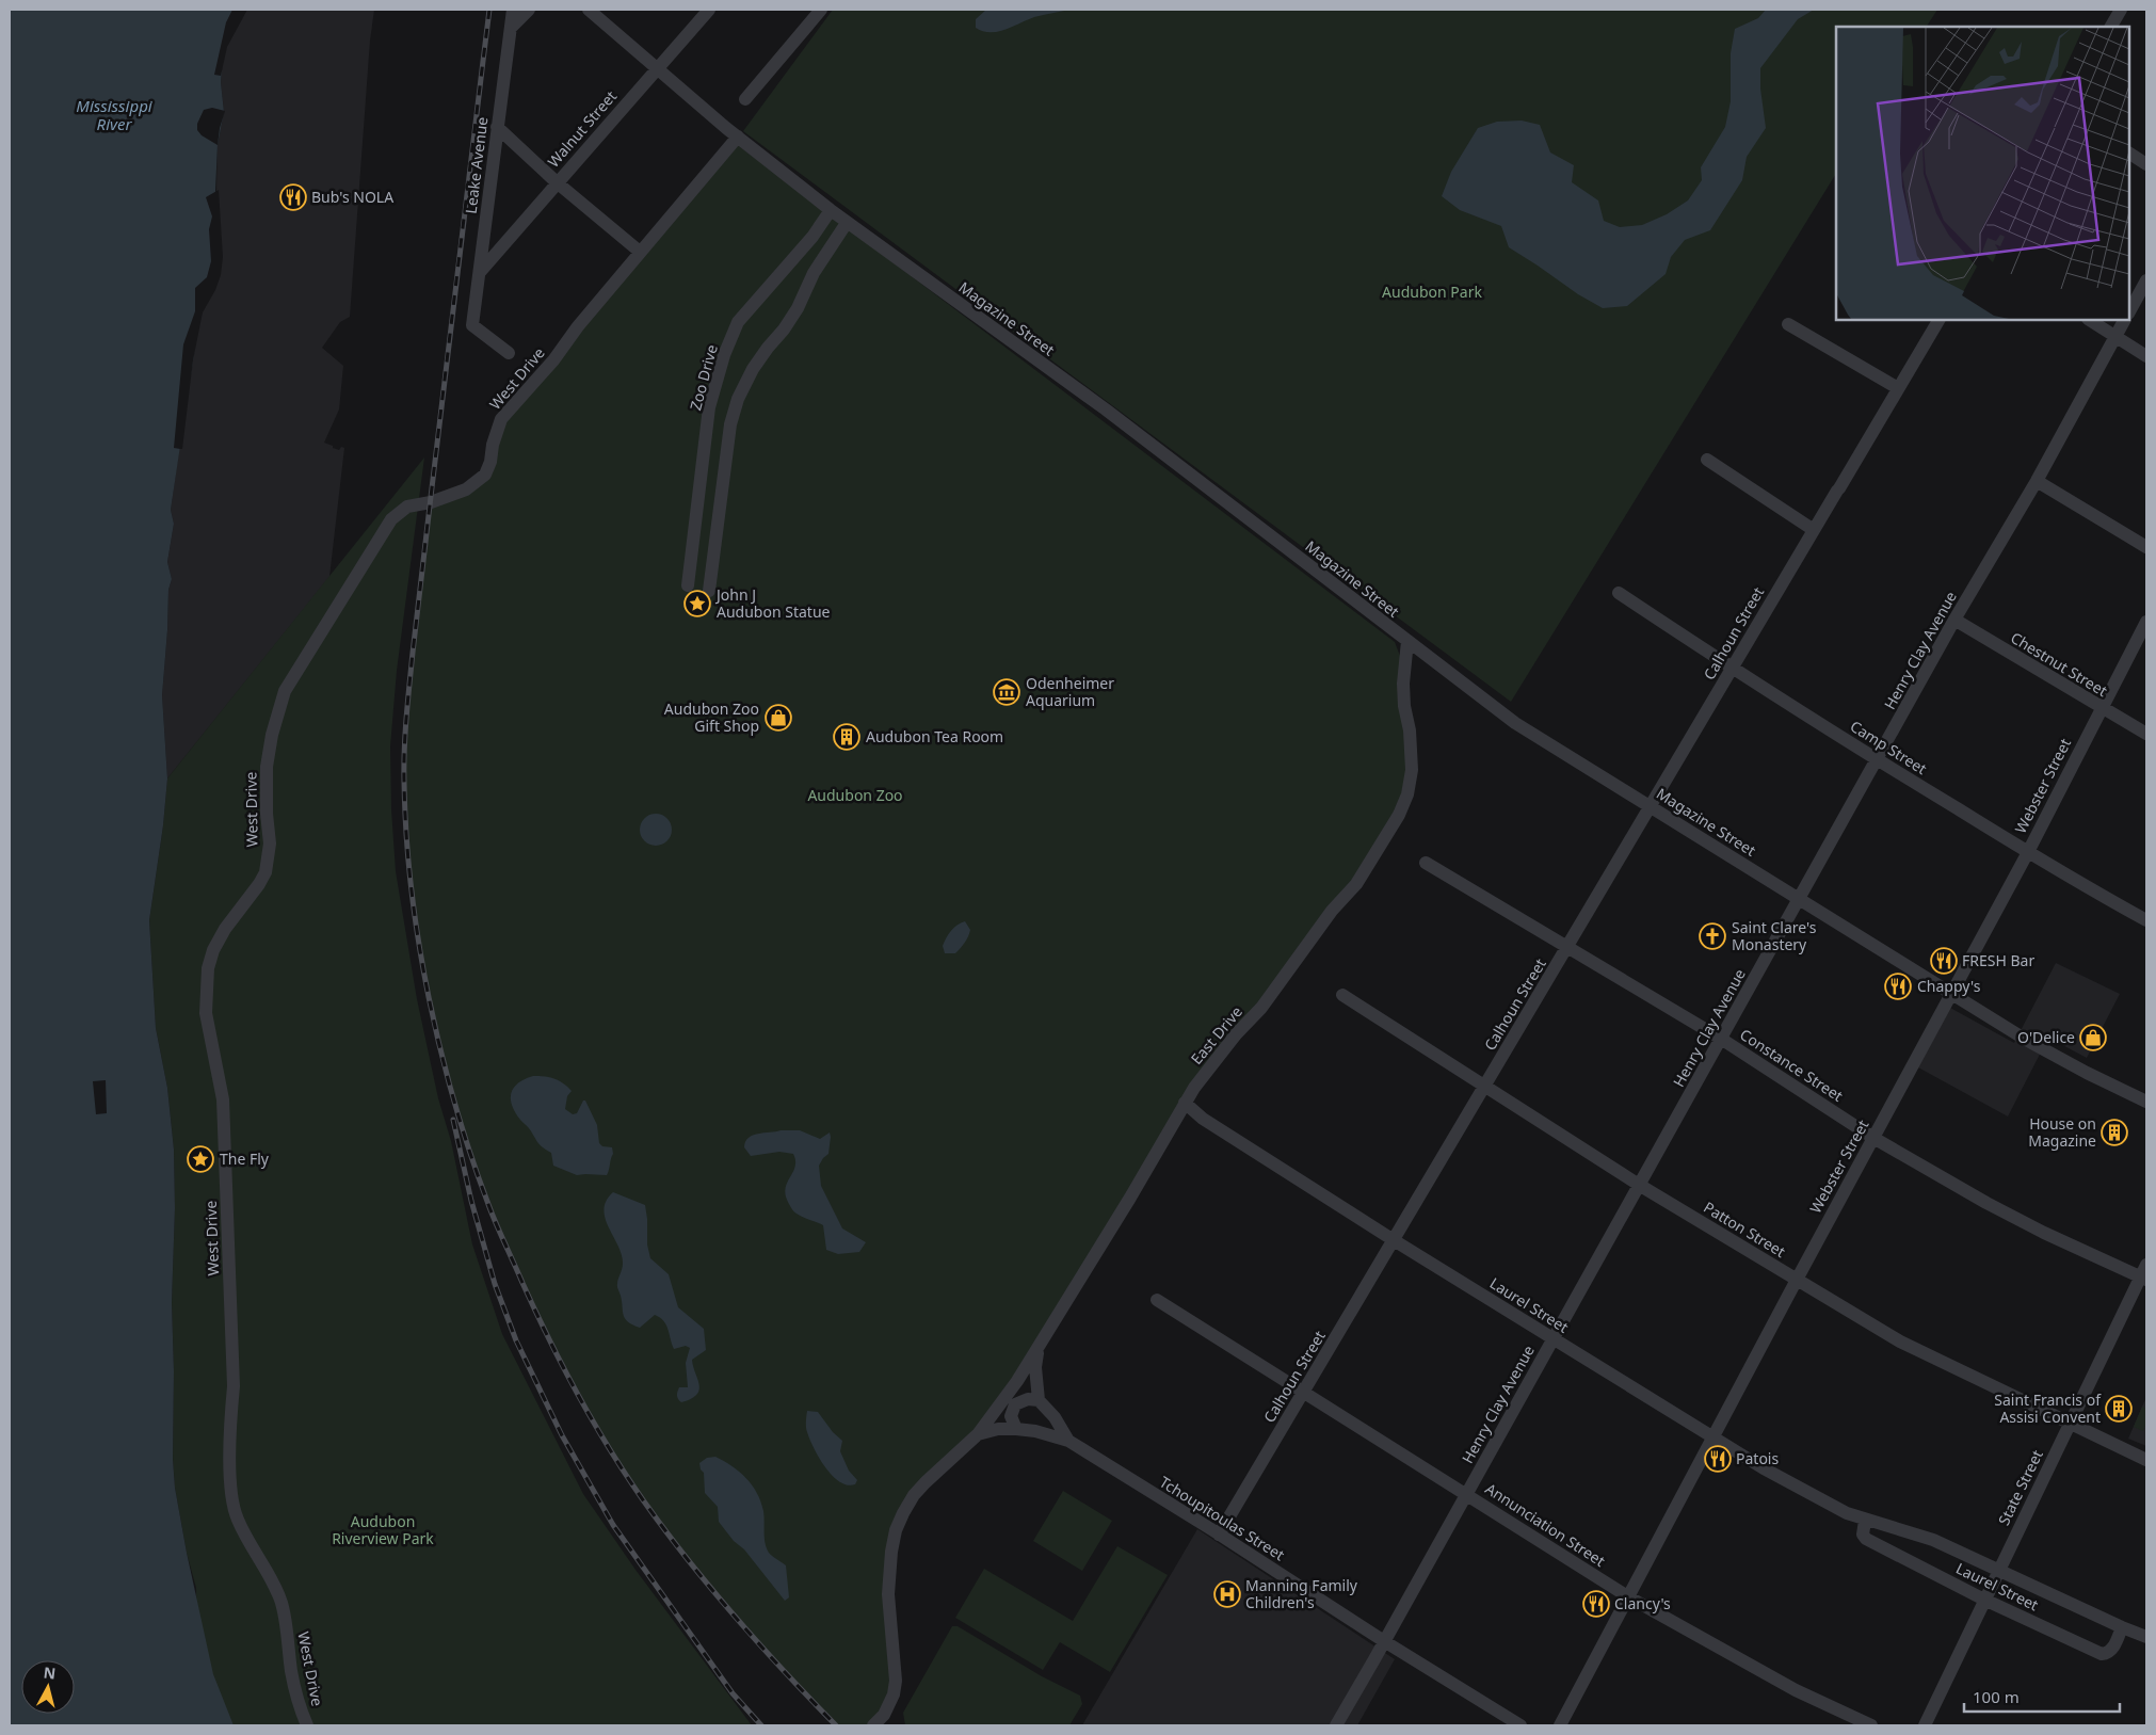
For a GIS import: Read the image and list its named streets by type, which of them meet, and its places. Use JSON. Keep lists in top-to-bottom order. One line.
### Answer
{"streets":{"street":["Walnut Street","Leake Avenue","Magazine Street","Zoo Drive","West Drive","Calhoun Street","Henry Clay Avenue","Chestnut Street","Camp Street","Webster Street","East Drive","Constance Street","Patton Street","Laurel Street","State Street","Tchoupitoulas Street","Annunciation Street"]},"crossings":[["Walnut Street","Leake Avenue"],["Walnut Street","Magazine Street"],["Magazine Street","Zoo Drive"],["Magazine Street","West Drive"],["Magazine Street","Calhoun Street"],["Magazine Street","Henry Clay Avenue"],["Magazine Street","Webster Street"],["Magazine Street","East Drive"],["Calhoun Street","Camp Street"],["Calhoun Street","Constance Street"],["Calhoun Street","Patton Street"],["Calhoun Street","Laurel Street"],["Calhoun Street","Tchoupitoulas Street"],["Calhoun Street","Annunciation Street"],["Henry Clay Avenue","Chestnut Street"],["Henry Clay Avenue","Camp Street"],["Henry Clay Avenue","Constance Street"],["Henry Clay Avenue","Patton Street"],["Henry Clay Avenue","Laurel Street"],["Henry Clay Avenue","Tchoupitoulas Street"],["Henry Clay Avenue","Annunciation Street"],["Chestnut Street","Webster Street"],["Camp Street","Webster Street"],["Webster Street","Constance Street"],["Webster Street","Patton Street"],["Webster Street","Laurel Street"],["Webster Street","Annunciation Street"],["East Drive","Laurel Street"],["East Drive","Tchoupitoulas Street"],["Constance Street","State Street"],["Patton Street","State Street"],["Laurel Street","State Street"]],"water":["Mississippi River"],"parks":["Audubon Park","Audubon Zoo","Audubon Riverview Park"],"places":{"restaurant":["Bub's NOLA","FRESH Bar","Chappy's","Patois","Clancy's"],"place":["John J Audubon Statue","The Fly"],"museum":["Odenheimer Aquarium"],"shop":["Audubon Zoo Gift Shop","O'Delice"],"building":["Audubon Tea Room","House on Magazine","Saint Francis of Assisi Convent"],"church":["Saint Clare's Monastery"],"hospital":["Manning Family Children's"]},"scale_bar":"100 m","north":"top"}
